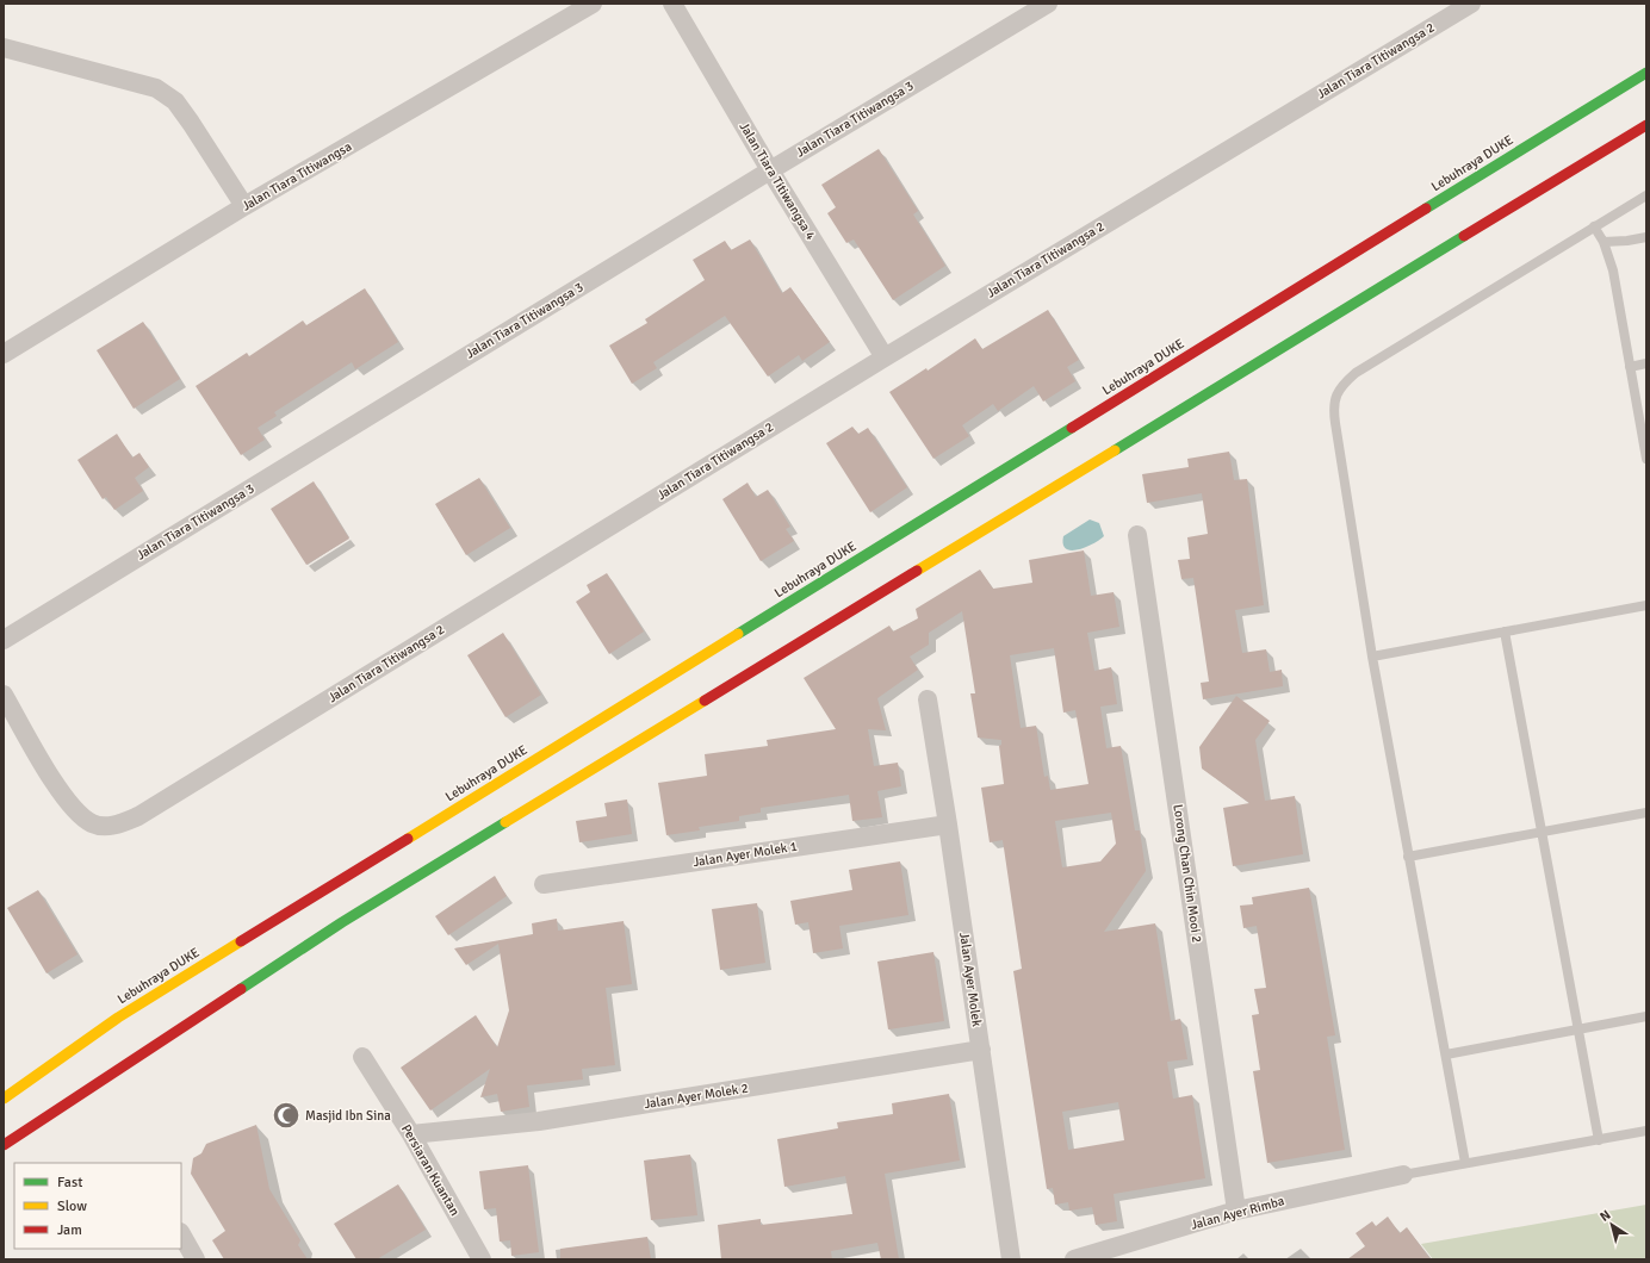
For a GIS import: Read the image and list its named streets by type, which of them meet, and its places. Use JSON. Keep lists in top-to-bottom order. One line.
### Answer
{"streets":{"highway":["Lebuhraya DUKE"],"street":["Jalan Tiara Titiwangsa 2","Jalan Tiara Titiwangsa 3","Jalan Tiara Titiwangsa","Jalan Tiara Titiwangsa 4","Jalan Ayer Molek 1","Lorong Chan Chin Mooi 2","Jalan Ayer Molek","Jalan Ayer Molek 2","Persiaran Kuantan","Jalan Ayer Rimba"]},"crossings":[["Jalan Tiara Titiwangsa 2","Jalan Tiara Titiwangsa 4"],["Jalan Tiara Titiwangsa 3","Jalan Tiara Titiwangsa 4"],["Jalan Ayer Molek 1","Jalan Ayer Molek"],["Lorong Chan Chin Mooi 2","Jalan Ayer Rimba"],["Jalan Ayer Molek","Jalan Ayer Molek 2"],["Jalan Ayer Molek 2","Persiaran Kuantan"]],"places":{"mosque":["Masjid Ibn Sina"]},"legend":["Fast","Slow","Jam"],"north":"top left"}
